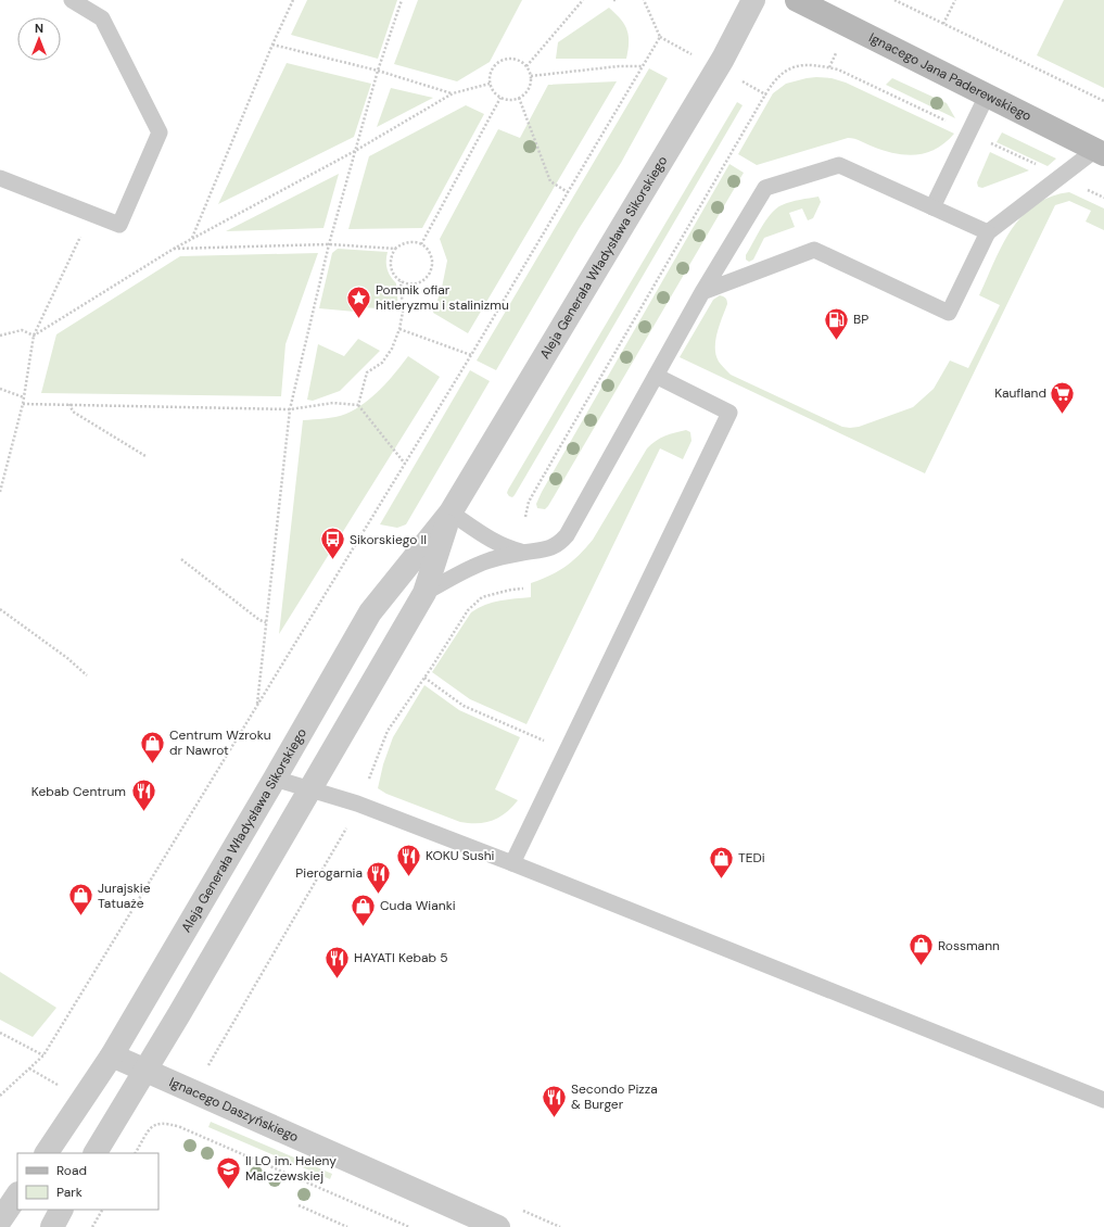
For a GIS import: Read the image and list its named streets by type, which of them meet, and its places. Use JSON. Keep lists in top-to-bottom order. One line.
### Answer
{"streets":{"main road":["Ignacego Jana Paderewskiego"],"street":["Aleja Generała Władysława Sikorskiego","Ignacego Daszyńskiego"]},"crossings":[["Aleja Generała Władysława Sikorskiego","Ignacego Daszyńskiego"]],"places":{"place":["Pomnik ofiar hitleryzmu i stalinizmu"],"fuel station":["BP"],"supermarket":["Kaufland"],"bus stop":["Sikorskiego II"],"shop":["Centrum Wzroku dr Nawrot","TEDi","Jurajskie Tatuaże","Cuda Wianki","Rossmann"],"restaurant":["Kebab Centrum","KOKU Sushi","Pierogarnia","HAYATI Kebab 5","Secondo Pizza & Burger"],"school or university":["II LO im. Heleny Malczewskiej"]},"legend":["Road","Park"],"north":"top"}
